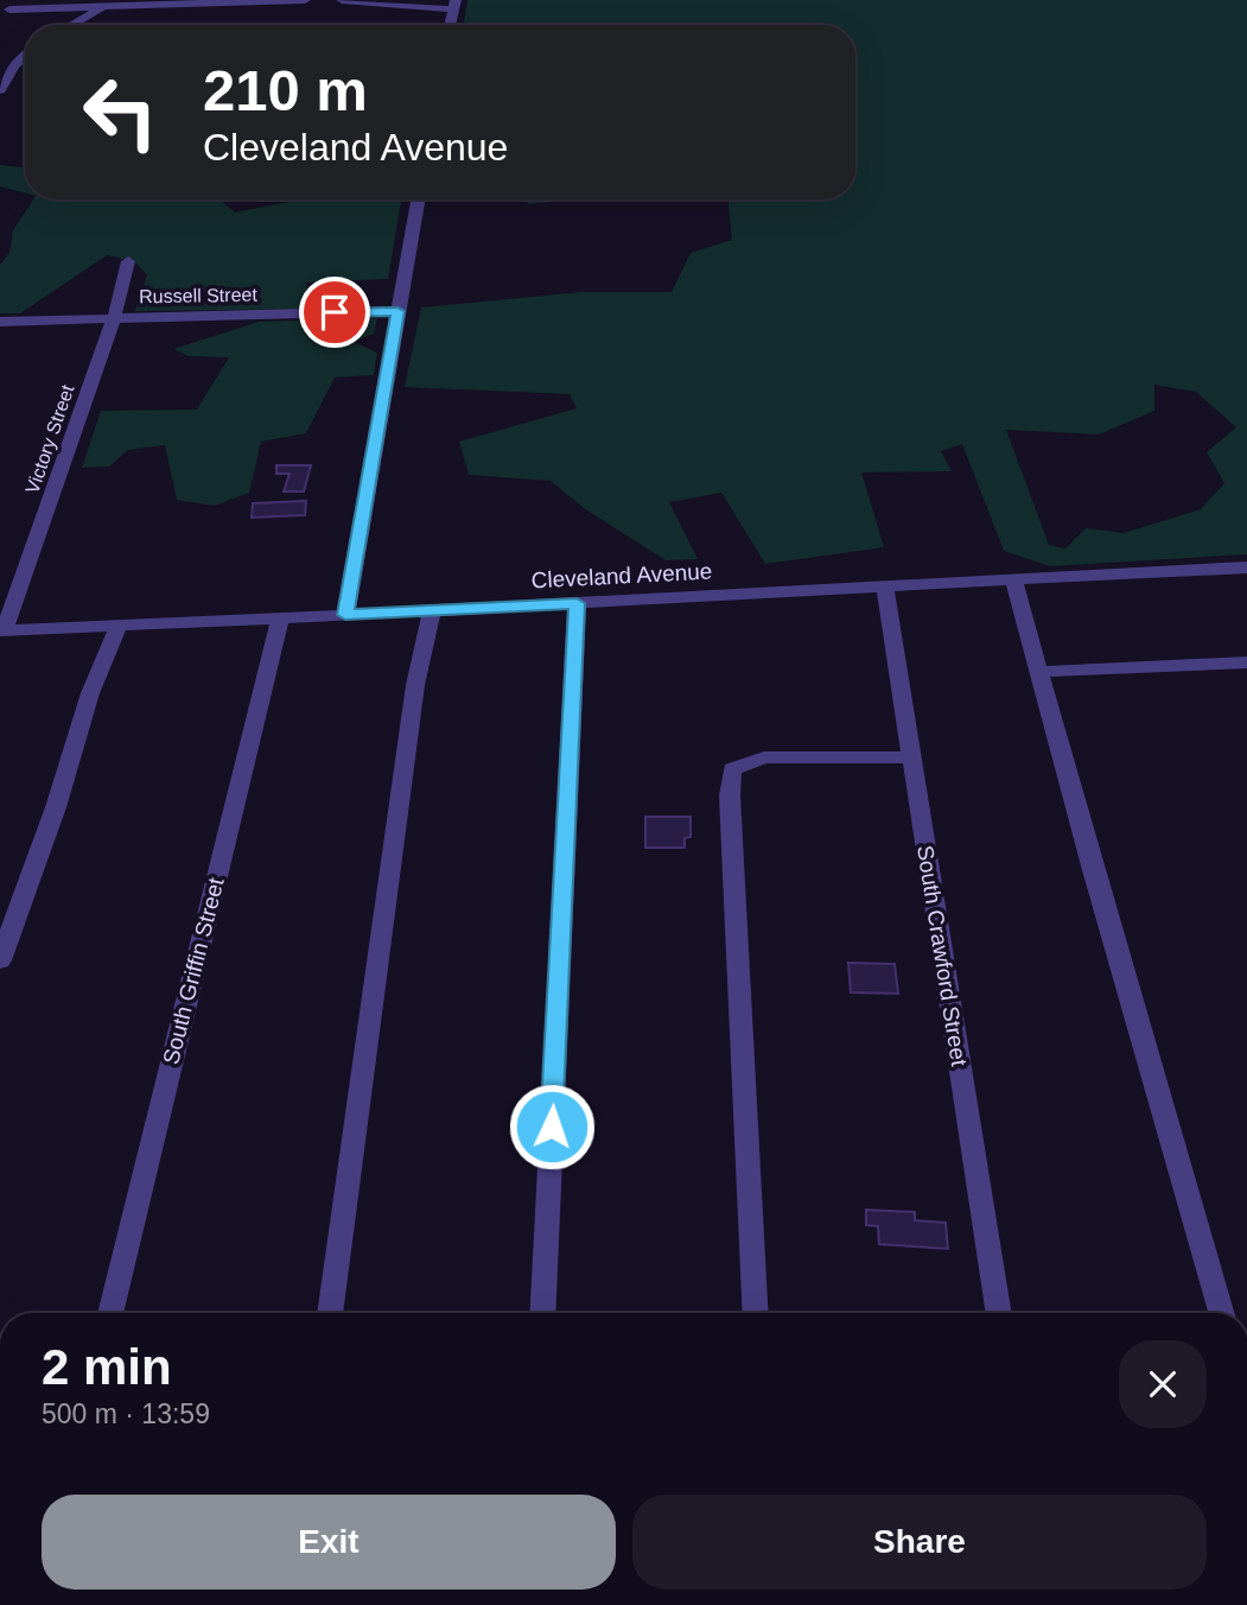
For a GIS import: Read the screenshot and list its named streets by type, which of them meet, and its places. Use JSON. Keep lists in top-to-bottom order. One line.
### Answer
{"streets":{"street":["Russell Street","Victory Street","Cleveland Avenue","South Crawford Street","South Griffin Street"]},"crossings":[["Russell Street","Victory Street"],["Victory Street","Cleveland Avenue"],["Cleveland Avenue","South Crawford Street"],["Cleveland Avenue","South Griffin Street"]],"page":{"turn":["210 m","Cleveland Avenue"],"heading":["2 min","500 m · 13:59"],"buttons":["Exit","Share"]}}
